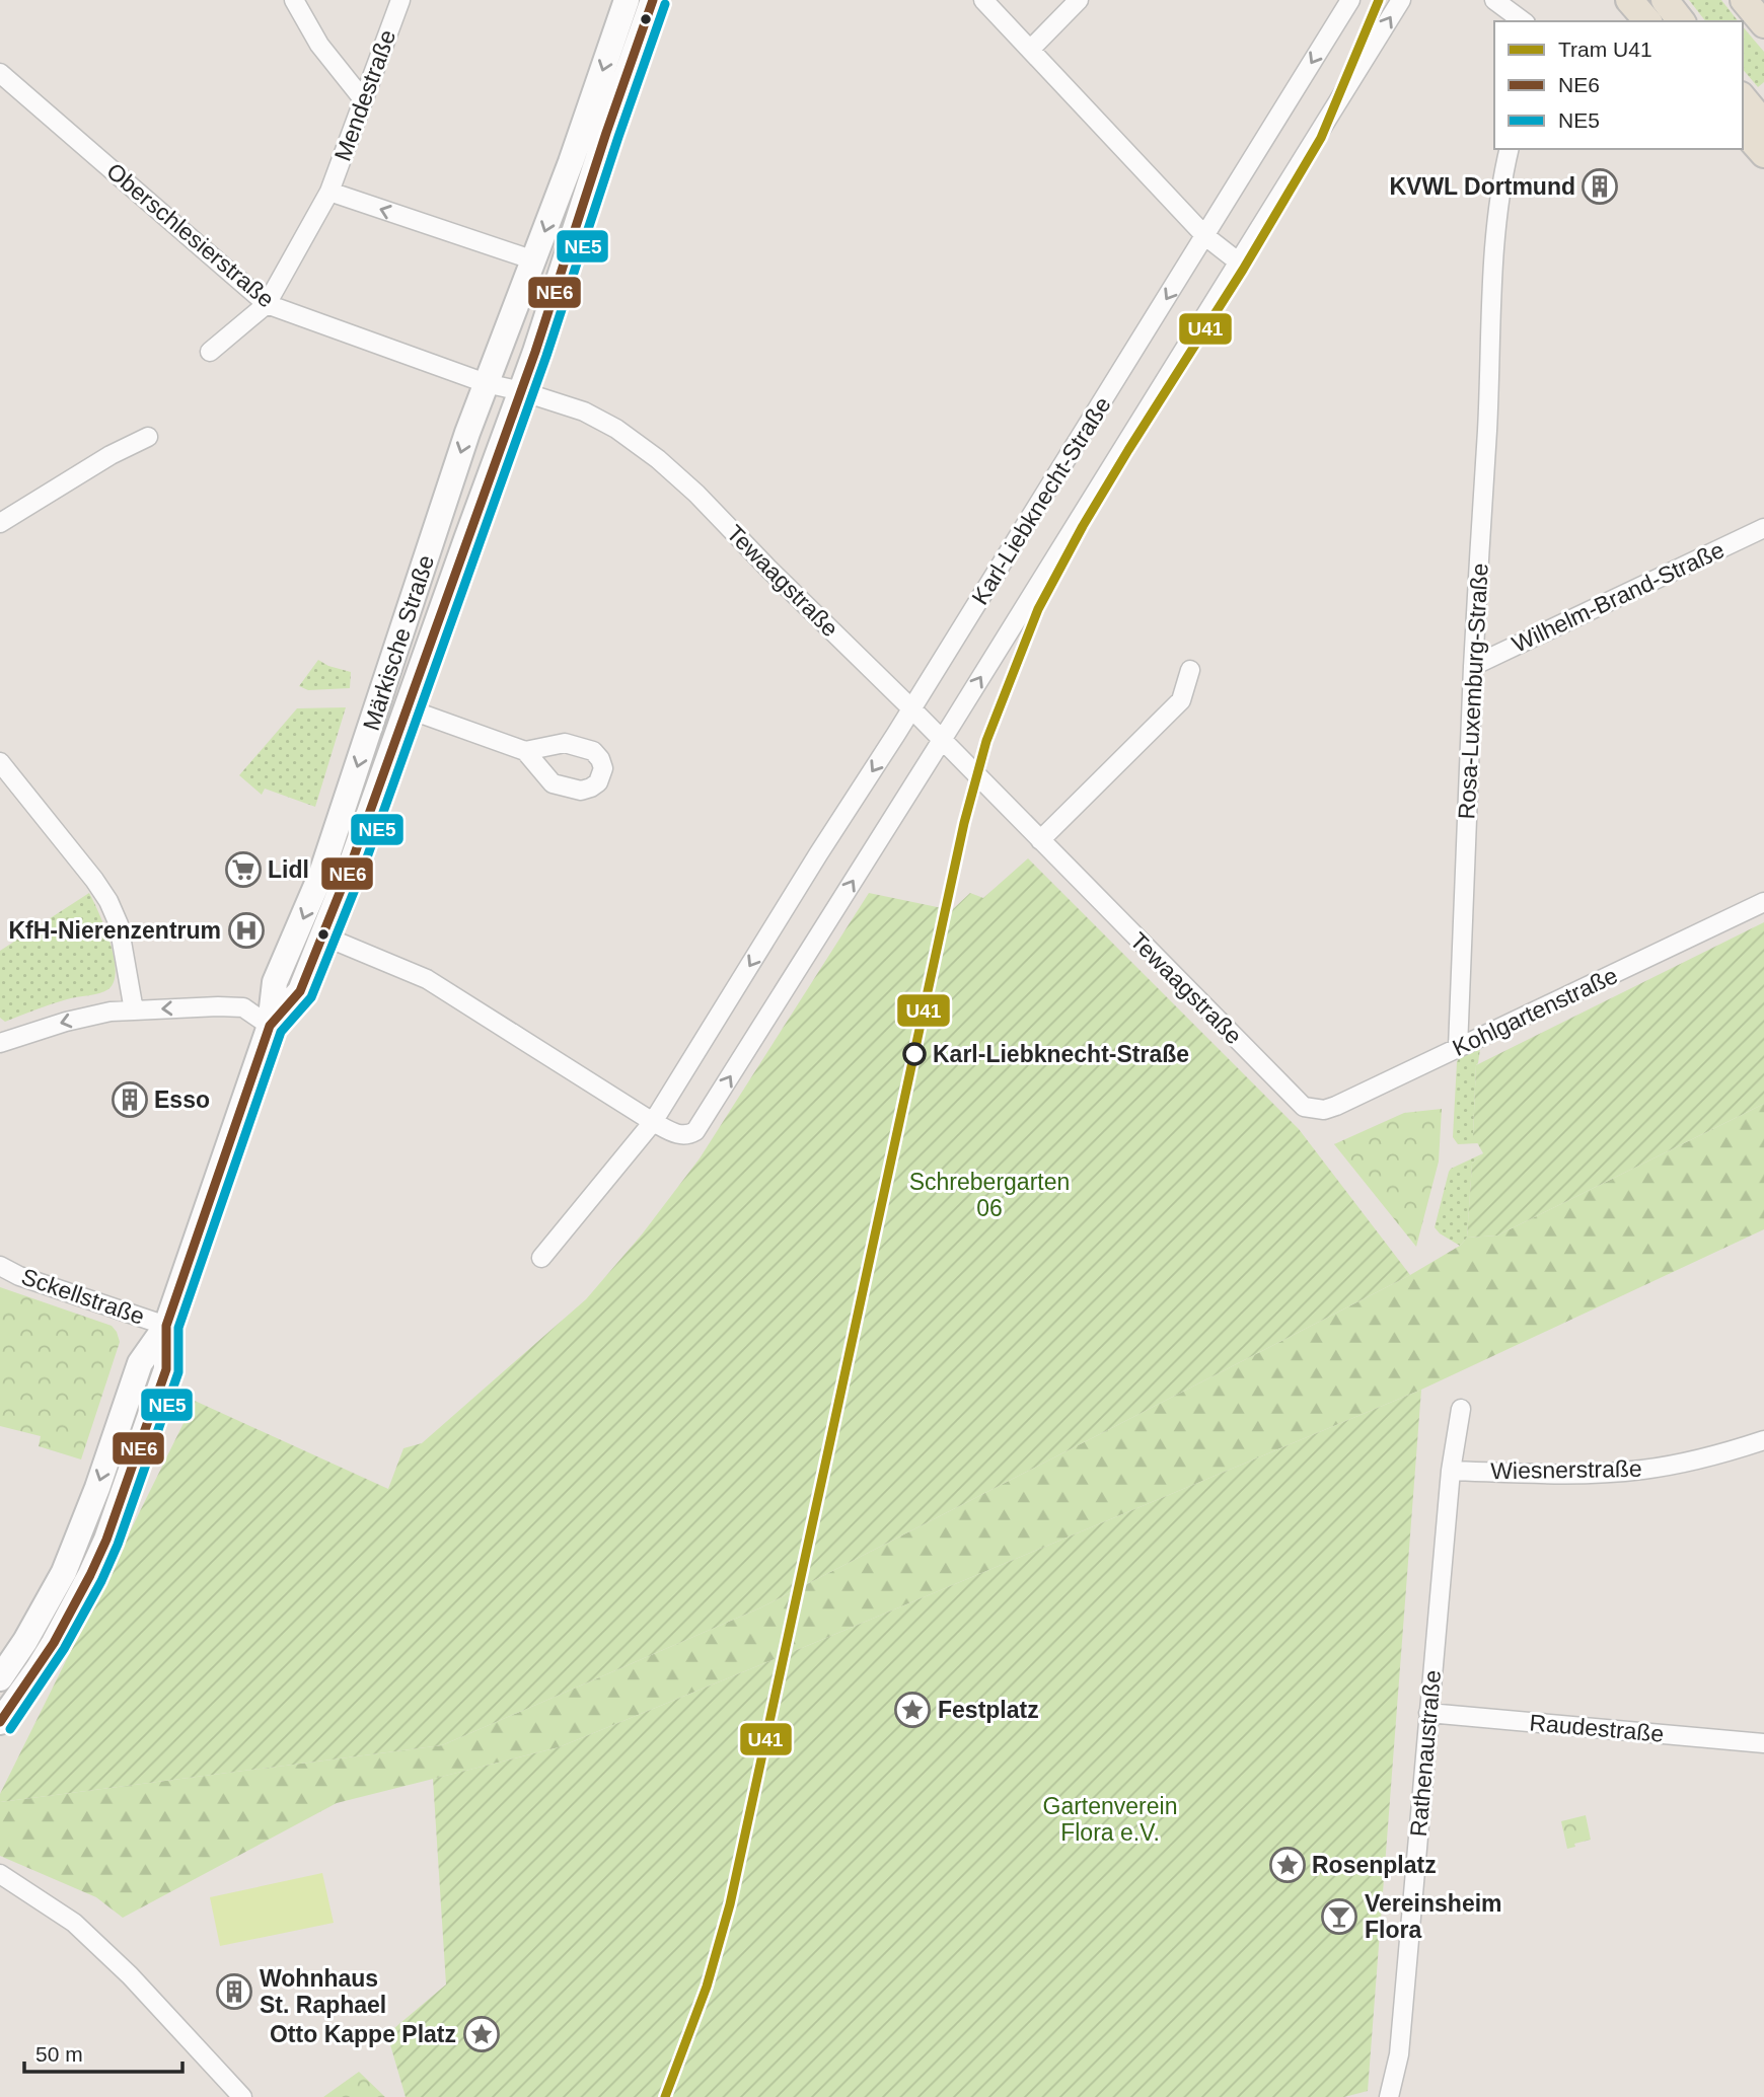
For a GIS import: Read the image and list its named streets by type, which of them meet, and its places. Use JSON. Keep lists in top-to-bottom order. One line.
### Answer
{"streets":{"main road":["Märkische Straße"],"street":["Mendestraße","Oberschlesierstraße","Karl-Liebknecht-Straße","Tewaagstraße","Wilhelm-Brand-Straße","Rosa-Luxemburg-Straße","Kohlgartenstraße","Sckellstraße","Wiesnerstraße","Raudestraße","Rathenaustraße"]},"crossings":[["Mendestraße","Oberschlesierstraße"],["Mendestraße","Märkische Straße"],["Oberschlesierstraße","Tewaagstraße"],["Oberschlesierstraße","Märkische Straße"],["Karl-Liebknecht-Straße","Tewaagstraße"],["Tewaagstraße","Märkische Straße"],["Tewaagstraße","Kohlgartenstraße"],["Wilhelm-Brand-Straße","Rosa-Luxemburg-Straße"],["Märkische Straße","Sckellstraße"],["Rosa-Luxemburg-Straße","Kohlgartenstraße"],["Wiesnerstraße","Rathenaustraße"],["Raudestraße","Rathenaustraße"]],"parks":["Schrebergarten 06","Gartenverein Flora e.V."],"places":{"building":["KVWL Dortmund","Esso","Wohnhaus St. Raphael"],"supermarket":["Lidl"],"hospital":["KfH-Nierenzentrum"],"other":["Karl-Liebknecht-Straße"],"place":["Festplatz","Rosenplatz","Otto Kappe Platz"],"bar":["Vereinsheim Flora"]},"lines":["tram line U41","transit line NE6","transit line NE5"],"legend":["Tram U41","NE6","NE5"],"scale_bar":"50 m"}
